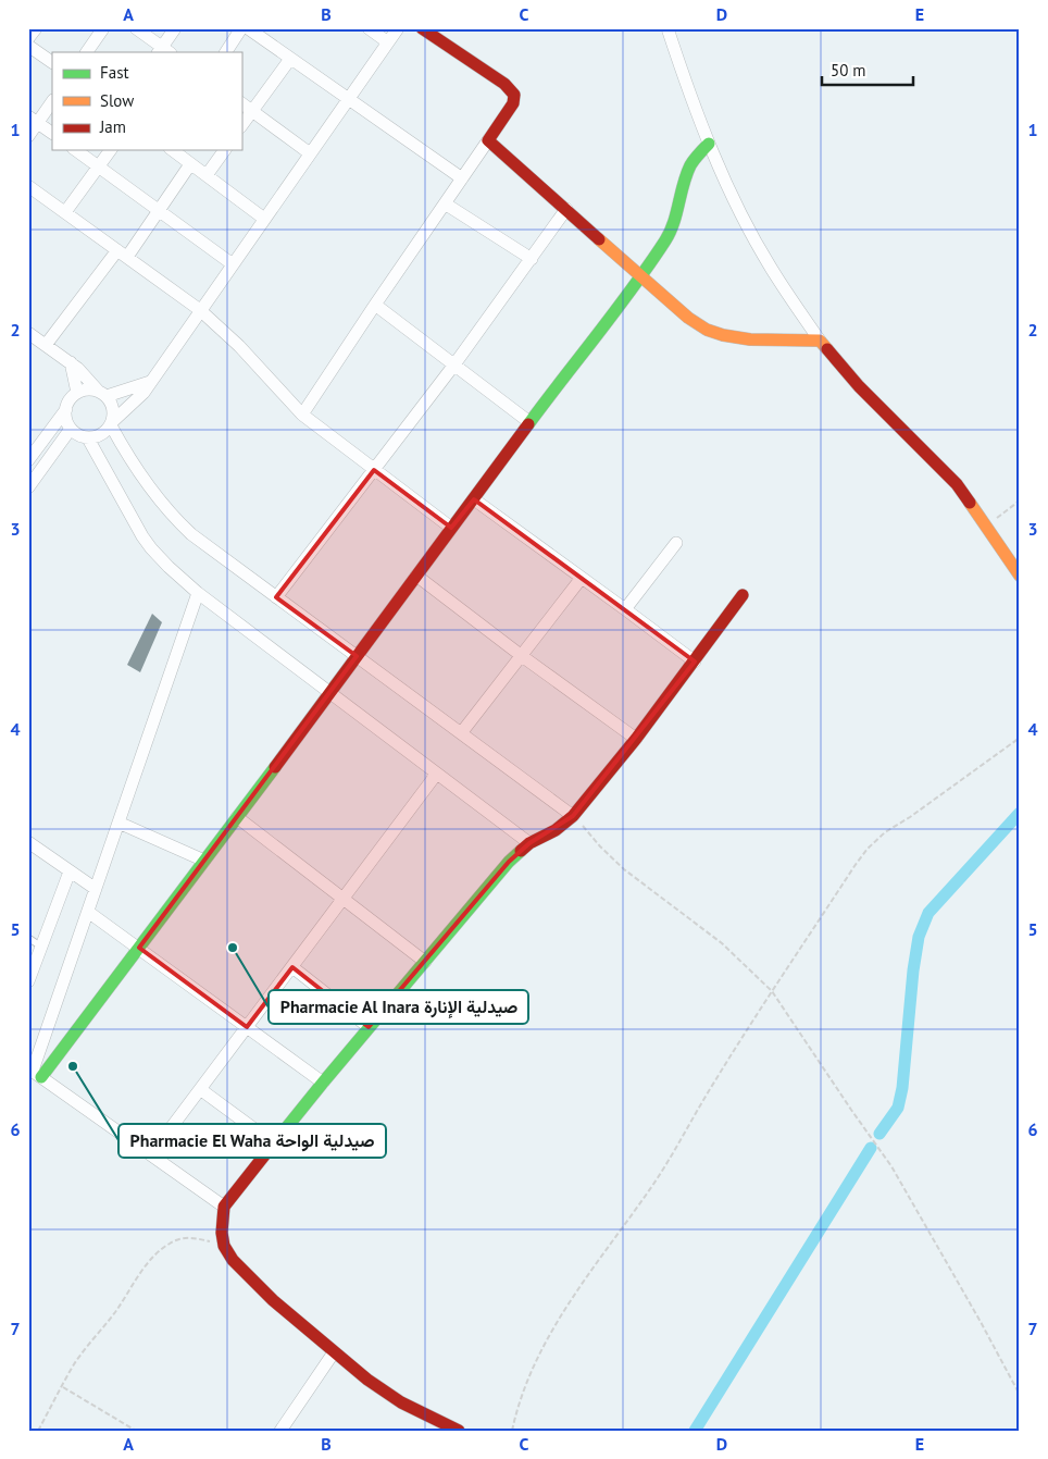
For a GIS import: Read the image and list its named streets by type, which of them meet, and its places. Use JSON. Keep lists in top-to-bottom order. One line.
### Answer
{"places":["Pharmacie Al Inara صيدلية الإنارة","Pharmacie El Waha صيدلية الواحة"],"legend":["Fast","Slow","Jam"],"scale_bar":"50 m","grid":{"columns":["A","B","C","D","E"],"rows":["1","2","3","4","5","6","7"]}}
